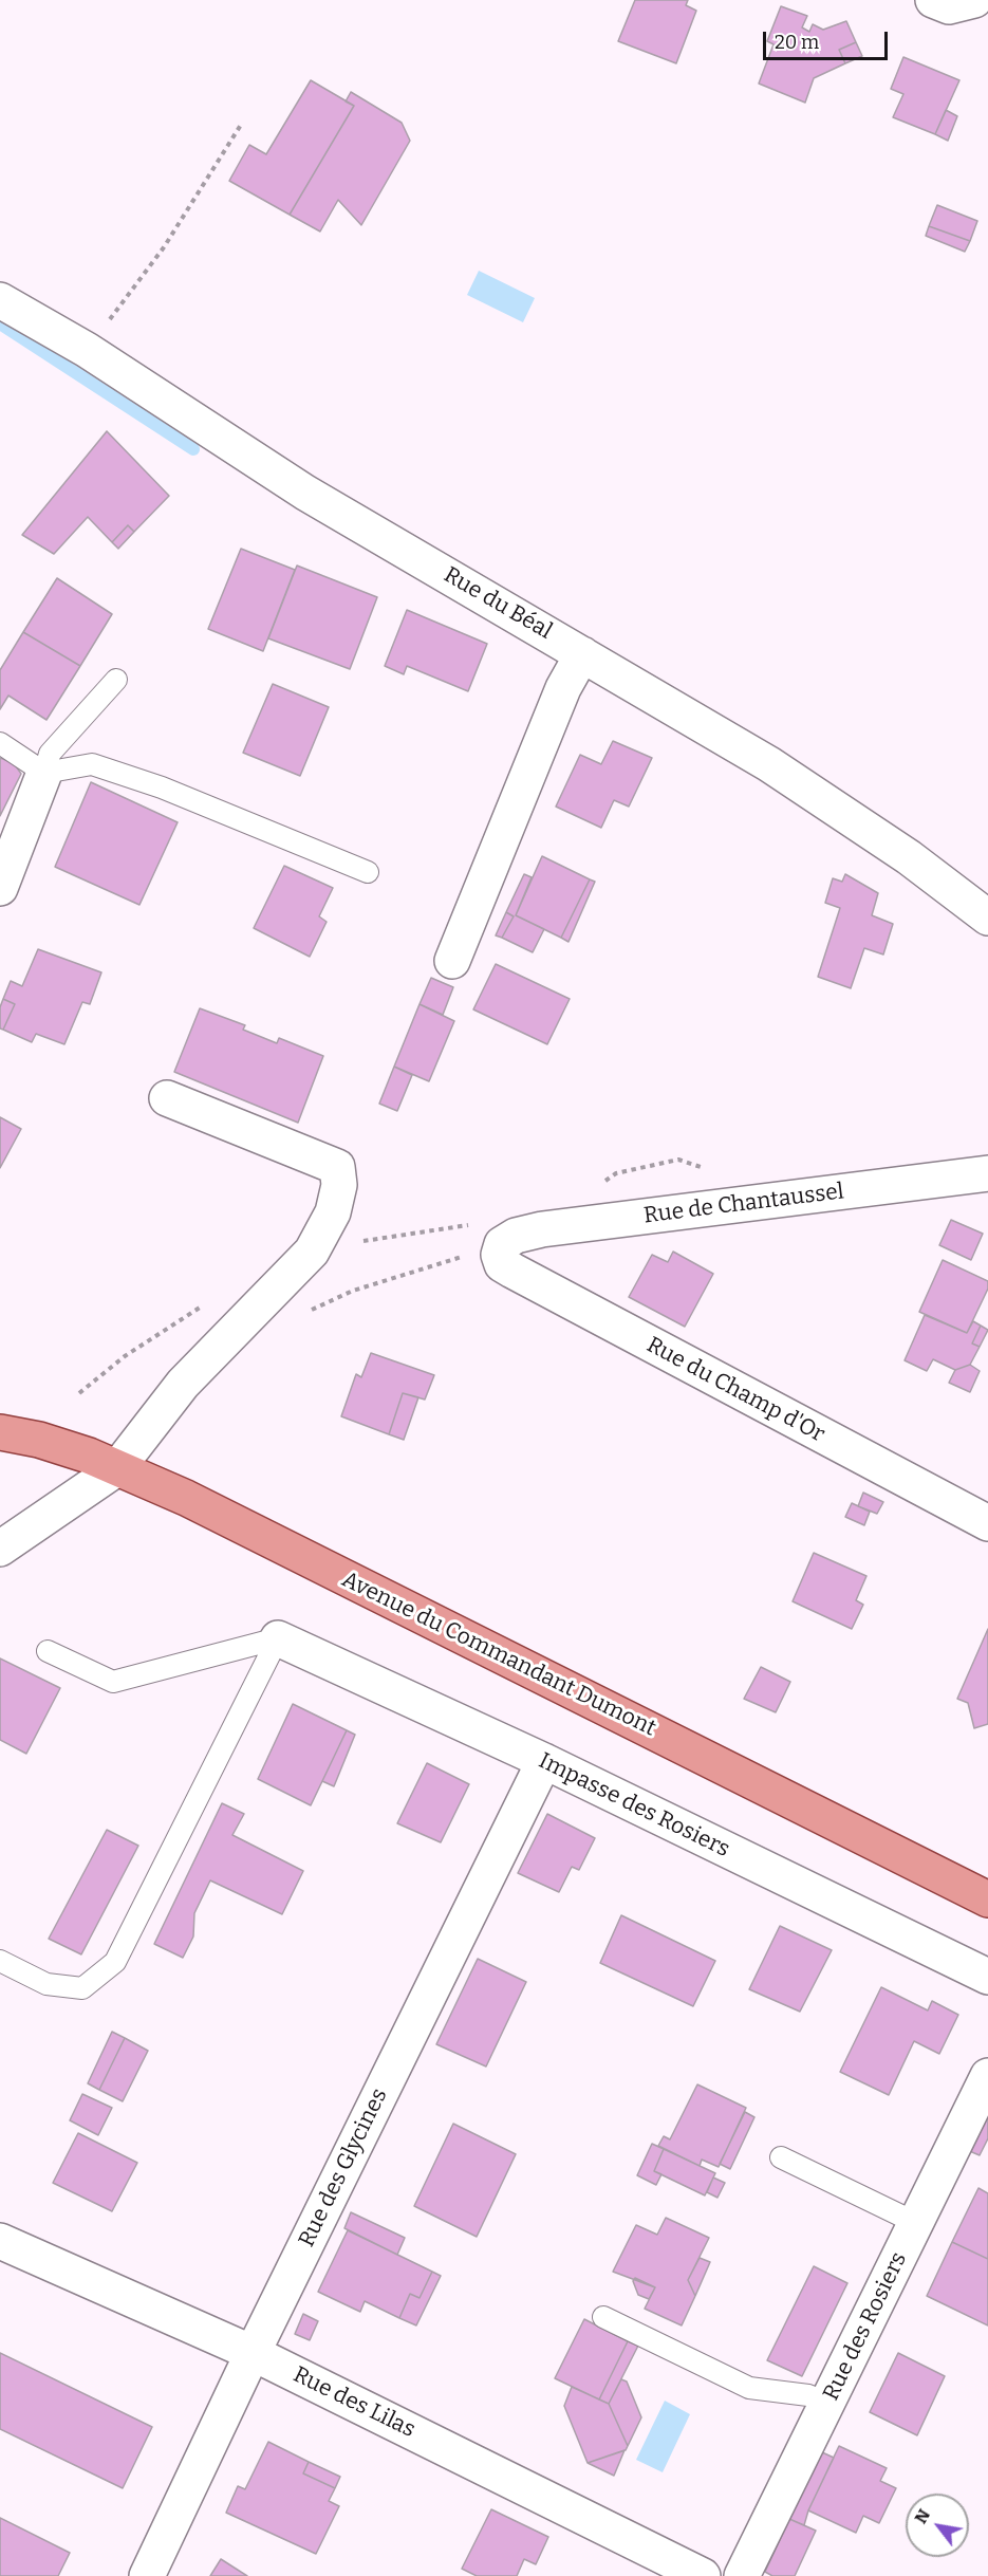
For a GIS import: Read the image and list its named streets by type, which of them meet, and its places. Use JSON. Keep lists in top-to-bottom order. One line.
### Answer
{"streets":{"main road":["Avenue du Commandant Dumont"],"street":["Rue du Béal","Rue de Chantaussel","Rue du Champ d'Or","Impasse des Rosiers","Rue des Glycines","Rue des Rosiers","Rue des Lilas"]},"crossings":[["Rue de Chantaussel","Rue du Champ d'Or"],["Impasse des Rosiers","Rue des Glycines"],["Rue des Glycines","Rue des Lilas"]],"scale_bar":"20 m","north":"top left"}
